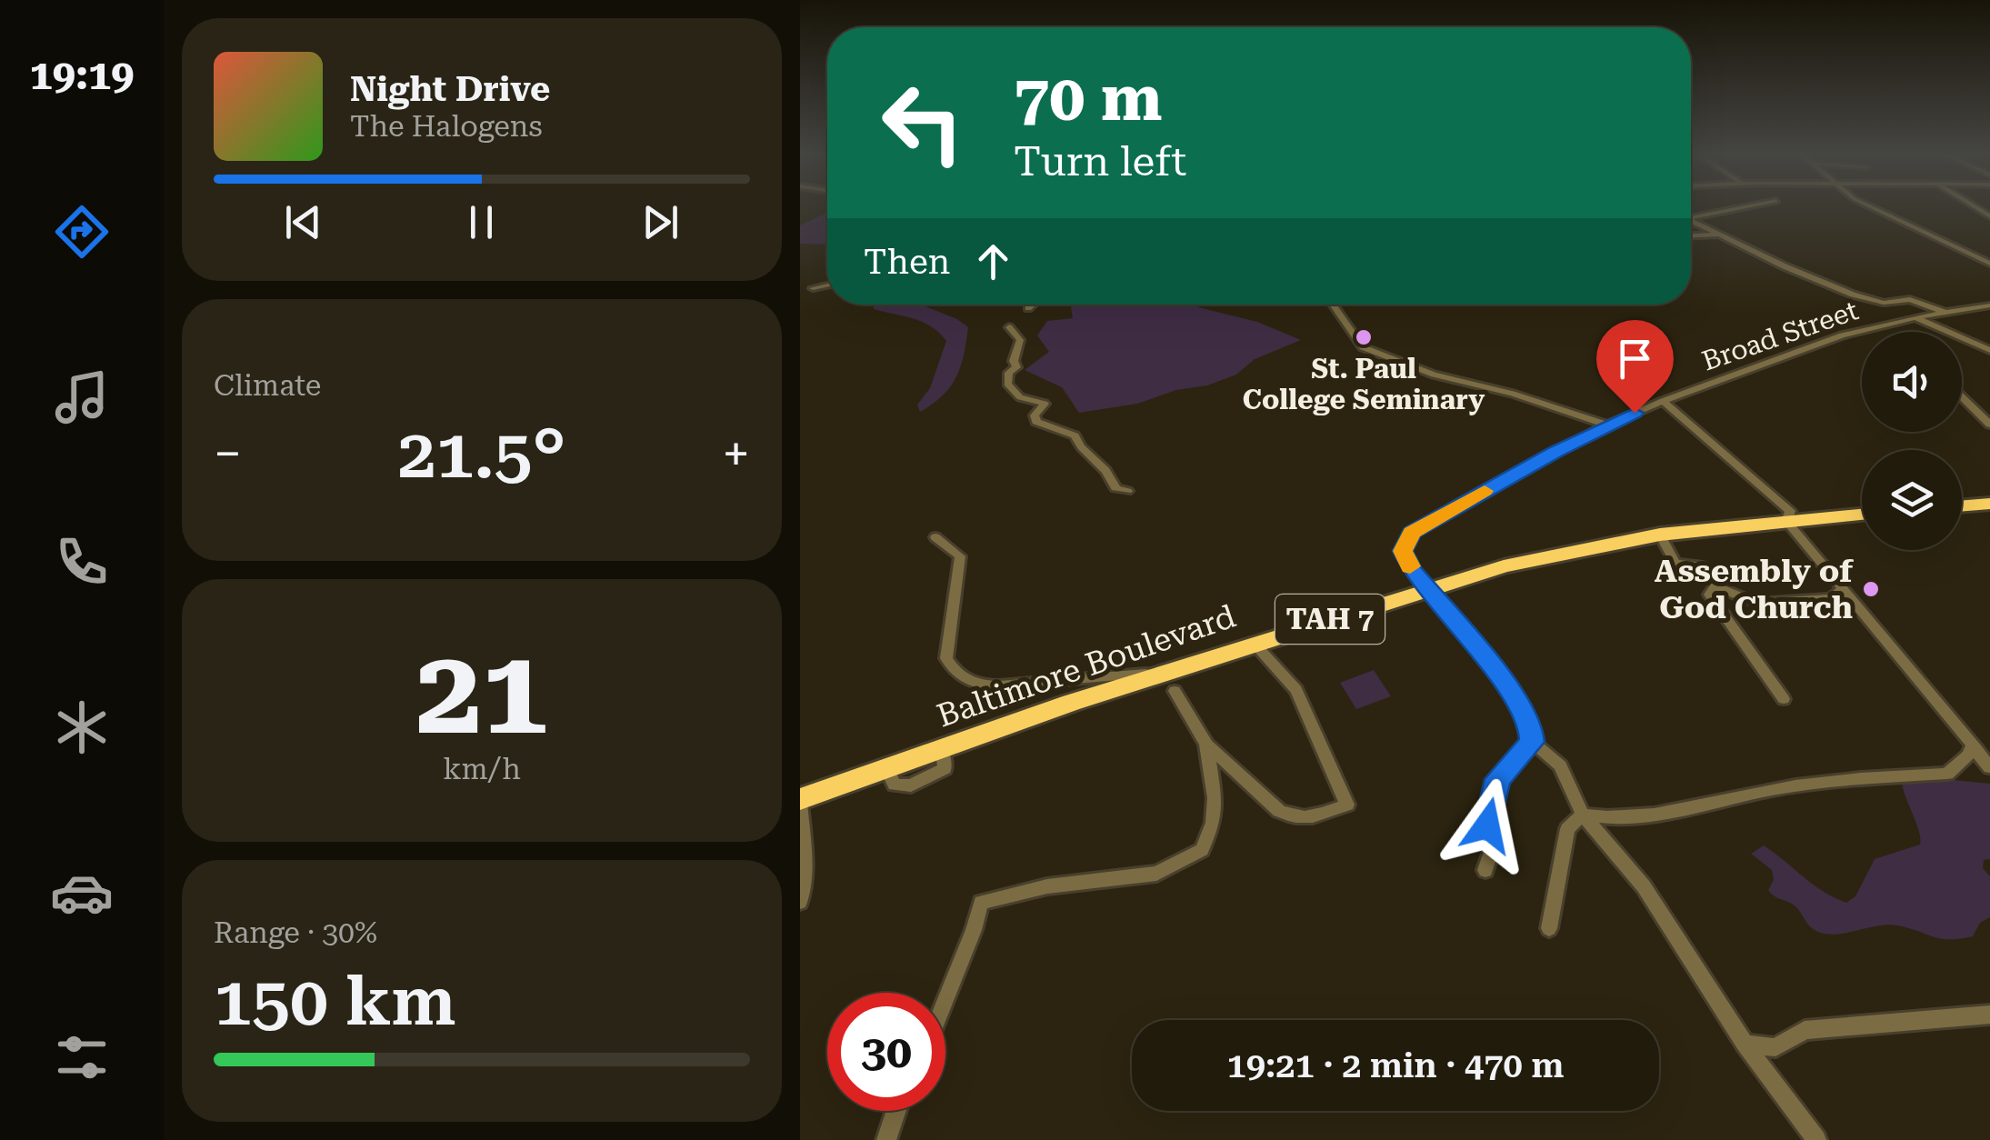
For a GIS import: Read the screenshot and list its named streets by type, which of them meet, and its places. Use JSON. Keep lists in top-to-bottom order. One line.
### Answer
{"streets":{"highway":["TAH 7","Baltimore Boulevard"],"street":["Broad Street"]},"crossings":[["Broad Street","Baltimore Boulevard"]],"places":["St. Paul College Seminary","Assembly of God Church"],"page":{"tabs":"19:19","turn":["70 m","Turn left"],"song":["Night Drive","The Halogens"],"then":"Then","tile":["Climate",["21","km/h"],["Range · 30%","150 km"]],"heat":["−","21.5°","+"],"limit":"30","trip":"19:21 · 2 min · 470 m"}}
